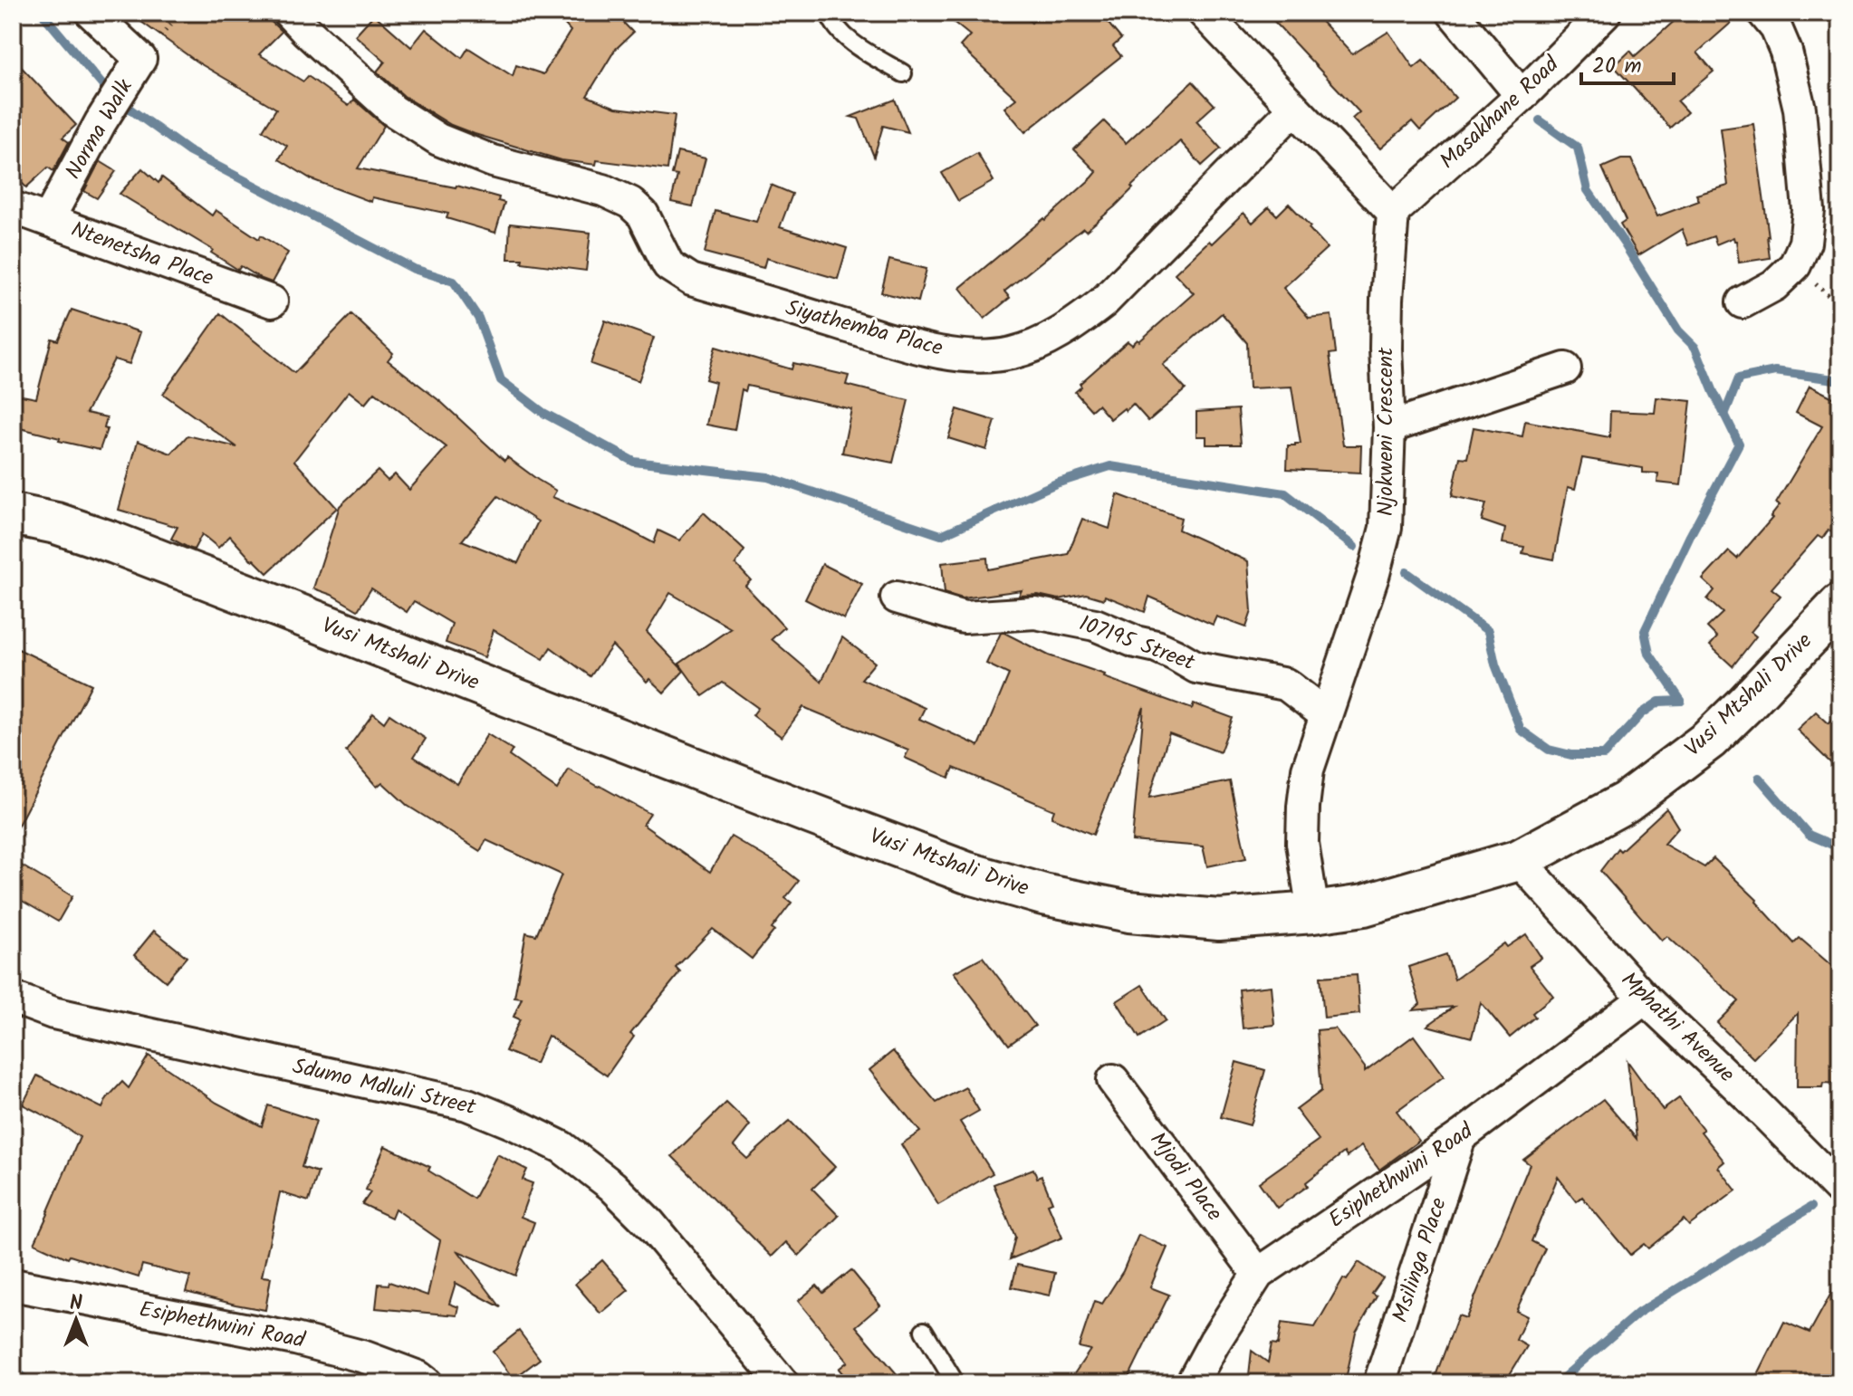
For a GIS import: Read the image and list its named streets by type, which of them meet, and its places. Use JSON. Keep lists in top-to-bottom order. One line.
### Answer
{"streets":{"street":["Masakhane Road","Norma Walk","Ntenetsha Place","Siyathemba Place","Njokweni Crescent","107195 Street","Vusi Mtshali Drive","Mphathi Avenue","Sdumo Mdluli Street","Esiphethwini Road","Mjodi Place","Msilinga Place"]},"crossings":[["Masakhane Road","Njokweni Crescent"],["Norma Walk","Ntenetsha Place"],["Njokweni Crescent","107195 Street"],["Njokweni Crescent","Vusi Mtshali Drive"],["Vusi Mtshali Drive","Mphathi Avenue"],["Mphathi Avenue","Esiphethwini Road"],["Esiphethwini Road","Mjodi Place"],["Esiphethwini Road","Msilinga Place"]],"scale_bar":"20 m","north":"top"}
